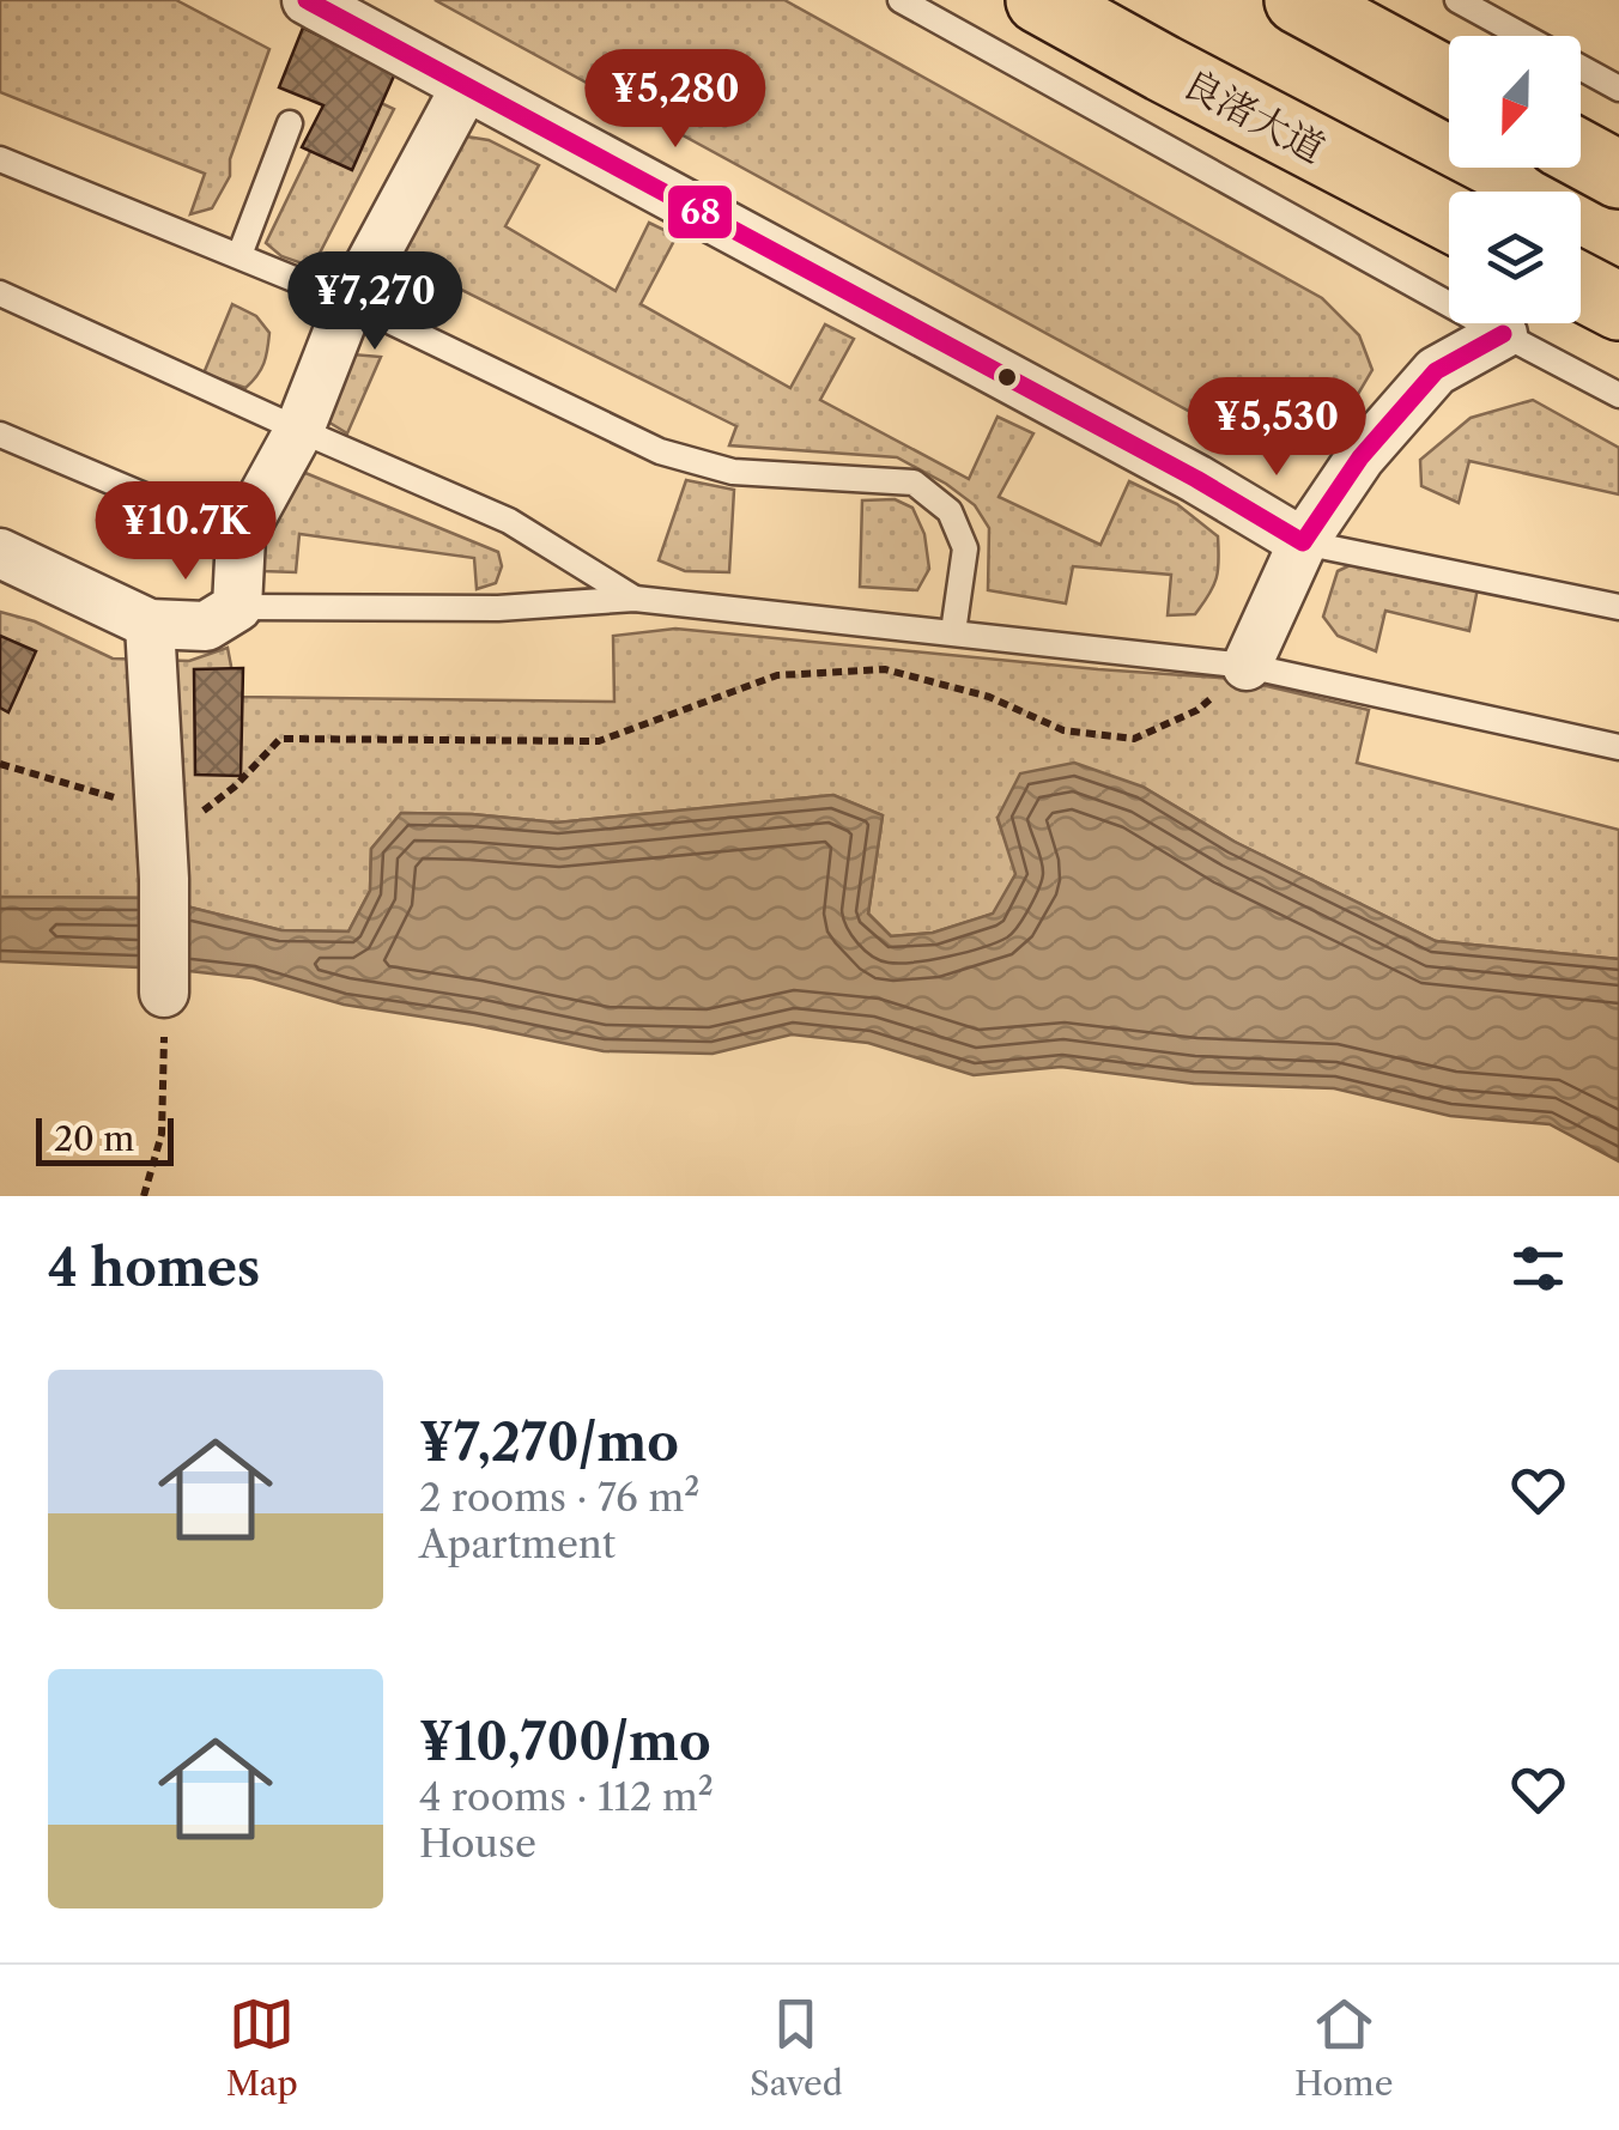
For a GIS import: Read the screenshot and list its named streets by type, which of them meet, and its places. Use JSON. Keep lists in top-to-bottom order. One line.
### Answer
{"streets":{"highway":["良渚大道"]},"lines":["transit line 68"],"scale_bar":"20 m","north":"bottom","page":{"price":["¥5,280","¥7,270","¥5,530","¥10.7K"],"scale":"20 m","heading":"4 homes","list":[{"name":"¥7,270/mo","note":"2 rooms · 76 m² · Apartment"},{"name":"¥10,700/mo","note":"4 rooms · 112 m² · House"}],"tabs":["Map","Saved","Home"]}}
